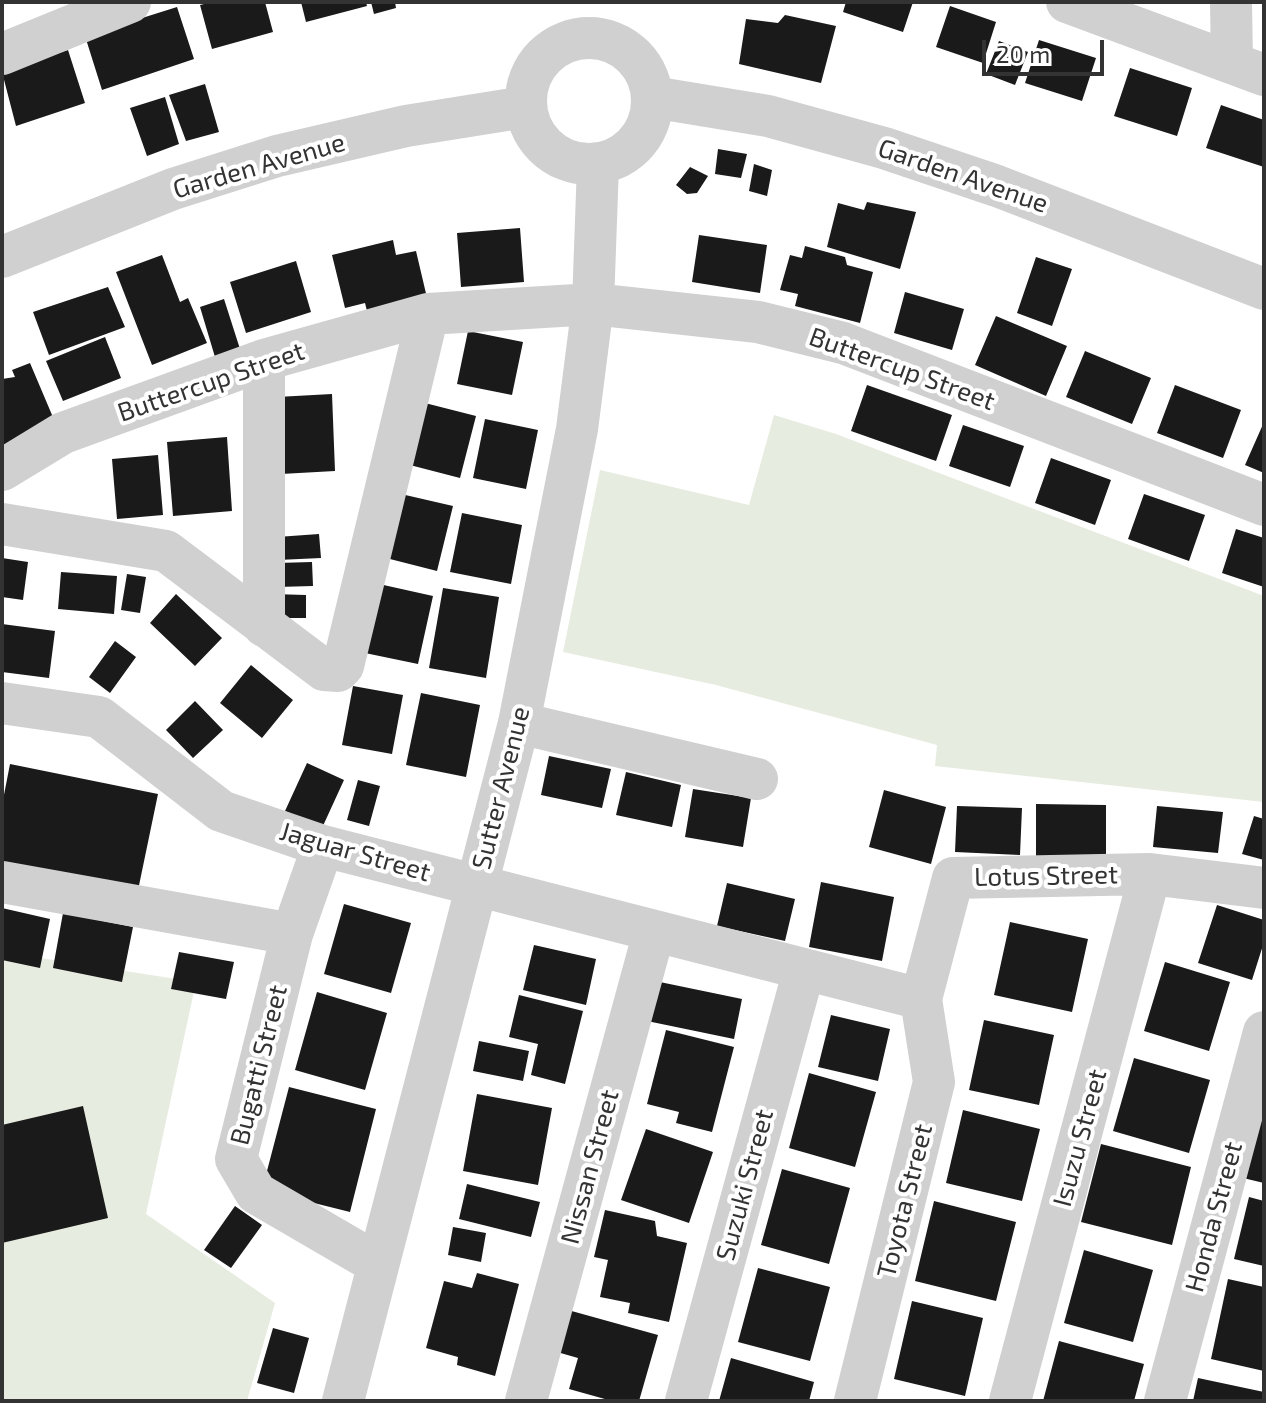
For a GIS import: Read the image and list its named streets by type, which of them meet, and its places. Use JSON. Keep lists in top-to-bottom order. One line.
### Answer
{"streets":{"street":["Garden Avenue","Buttercup Street","Sutter Avenue","Jaguar Street","Lotus Street","Bugatti Street","Isuzu Street","Nissan Street","Suzuki Street","Toyota Street","Honda Street"]},"crossings":[["Garden Avenue","Sutter Avenue"],["Buttercup Street","Sutter Avenue"],["Sutter Avenue","Jaguar Street"],["Sutter Avenue","Bugatti Street"],["Jaguar Street","Lotus Street"],["Jaguar Street","Bugatti Street"],["Jaguar Street","Nissan Street"],["Jaguar Street","Suzuki Street"],["Jaguar Street","Toyota Street"],["Lotus Street","Isuzu Street"],["Lotus Street","Toyota Street"]],"scale_bar":"20 m"}
